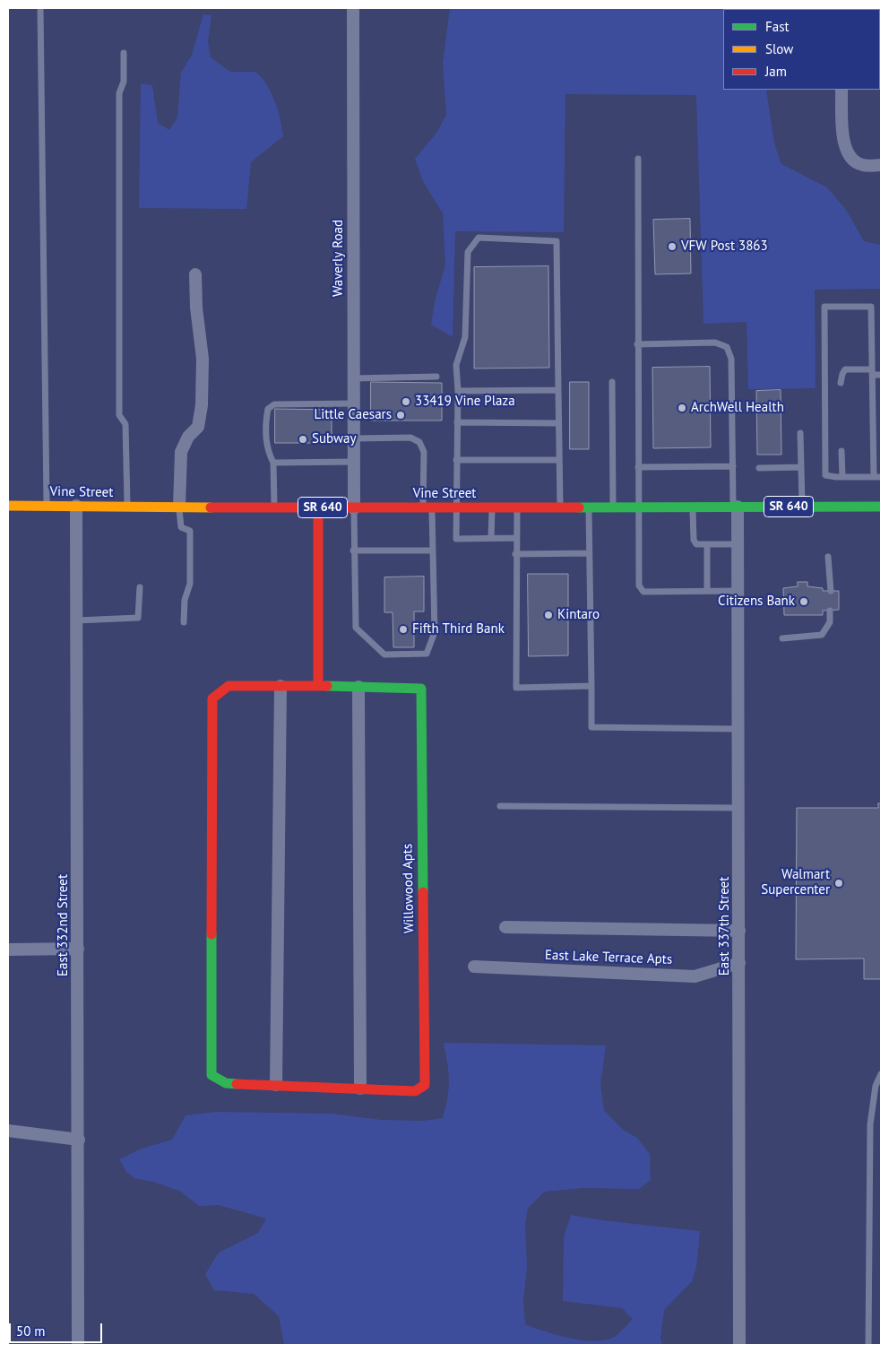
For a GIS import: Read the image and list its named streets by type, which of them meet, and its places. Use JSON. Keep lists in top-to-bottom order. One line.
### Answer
{"streets":{"street":["Waverly Road","Vine Street","SR 640","Willowood Apts","East 332nd Street","East 337th Street","East Lake Terrace Apts"]},"crossings":[["Waverly Road","Vine Street"],["Vine Street","East 332nd Street"],["Vine Street","East 337th Street"],["East 337th Street","East Lake Terrace Apts"]],"places":["VFW Post 3863","33419 Vine Plaza","ArchWell Health","Little Caesars","Subway","Citizens Bank","Kintaro","Fifth Third Bank","Walmart Supercenter"],"legend":["Fast","Slow","Jam"],"scale_bar":"50 m"}
